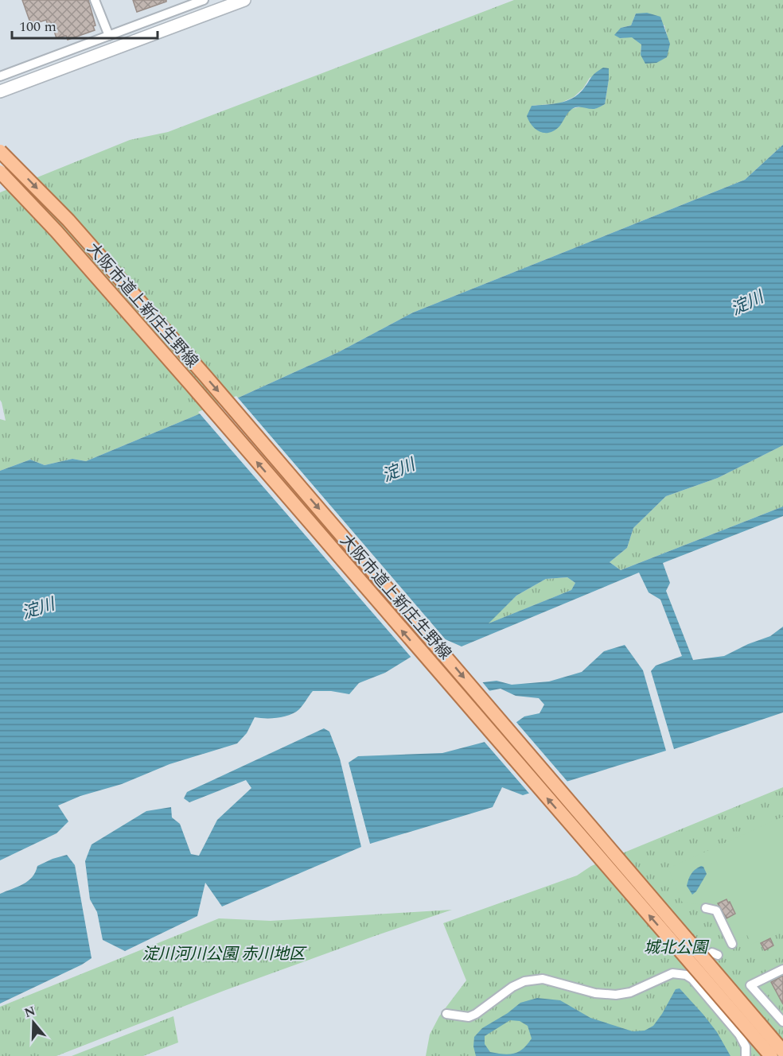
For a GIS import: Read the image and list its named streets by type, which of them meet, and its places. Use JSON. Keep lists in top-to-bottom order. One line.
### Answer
{"streets":{"main road":["大阪市道上新庄生野線"]},"water":["淀川"],"parks":["城北公園","淀川河川公園 赤川地区"],"scale_bar":"100 m","north":"top"}
